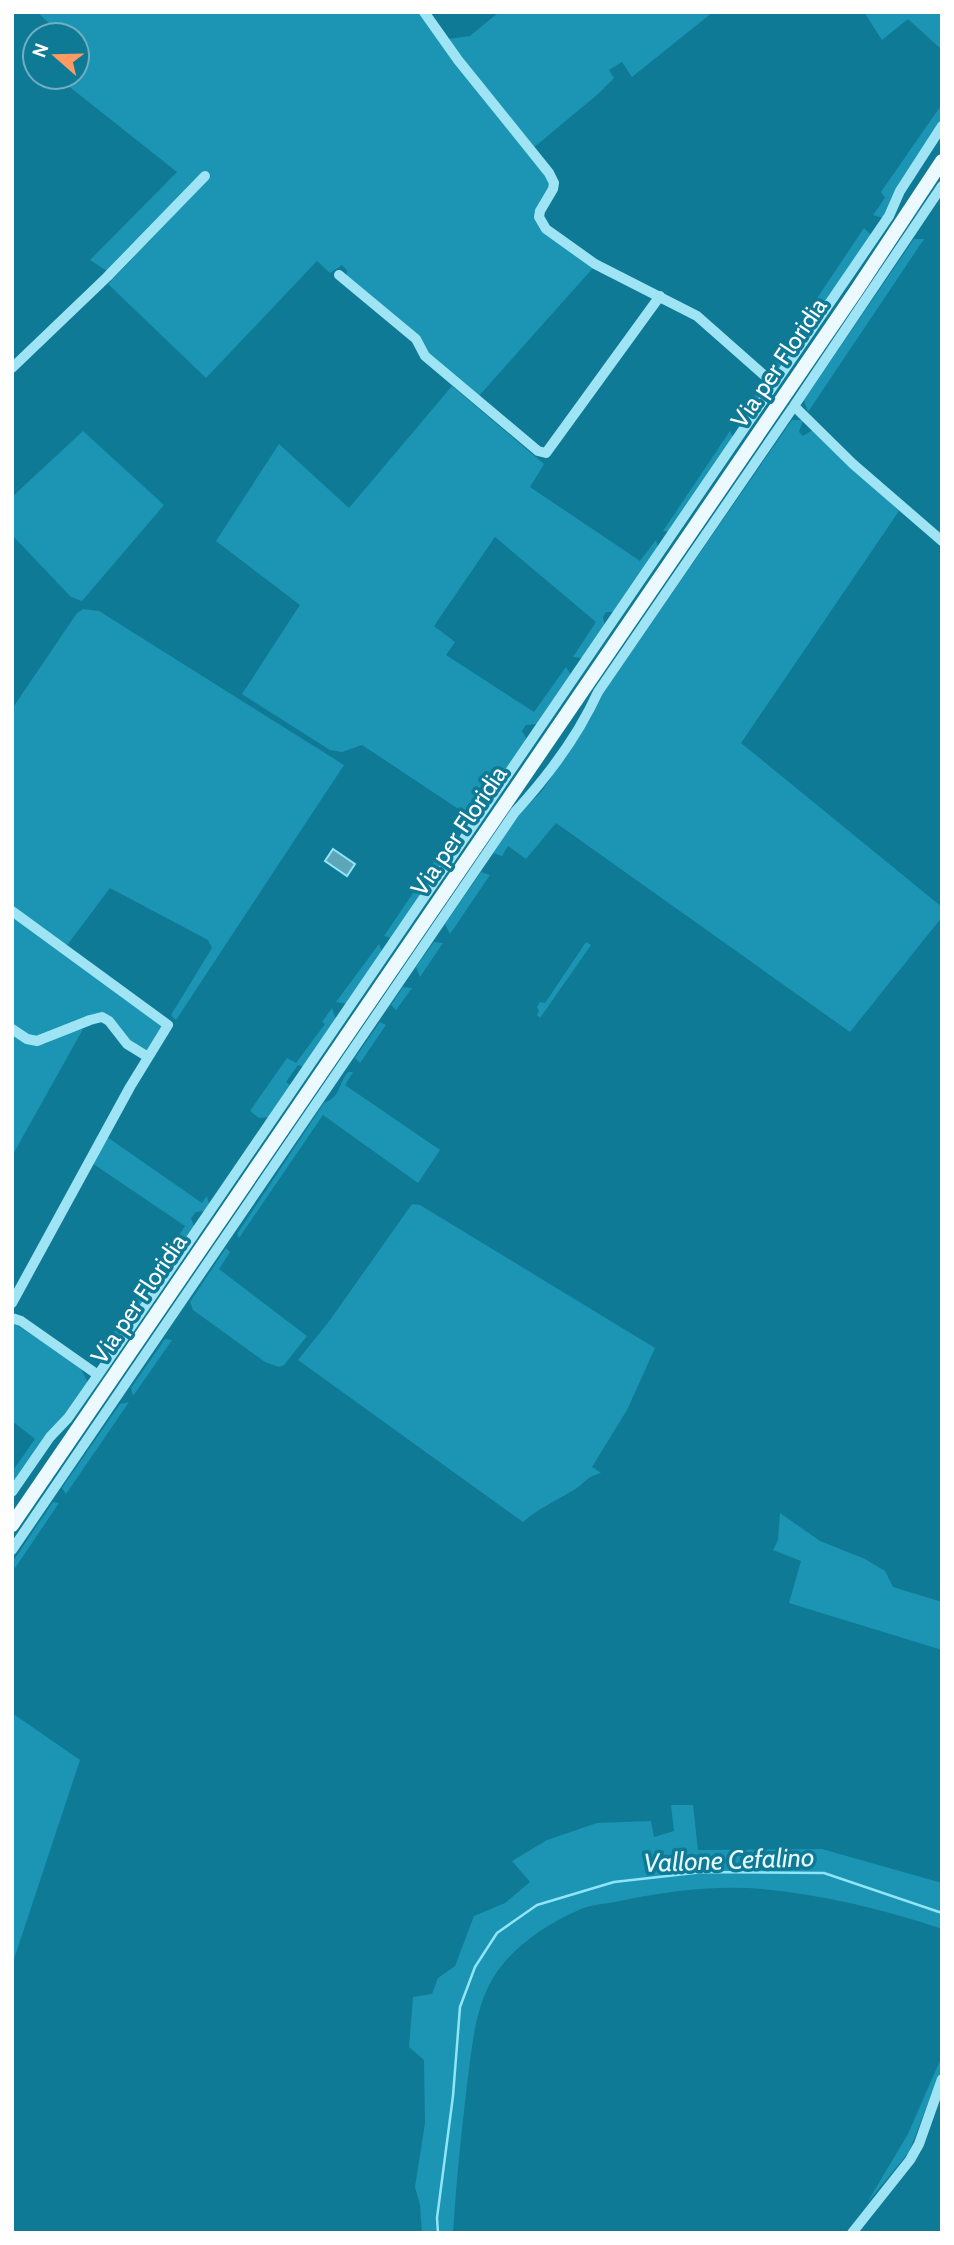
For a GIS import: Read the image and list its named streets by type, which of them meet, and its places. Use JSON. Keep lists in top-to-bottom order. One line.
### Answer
{"streets":{"main road":["Via per Floridia"]},"water":["Vallone Cefalino"],"north":"left"}
